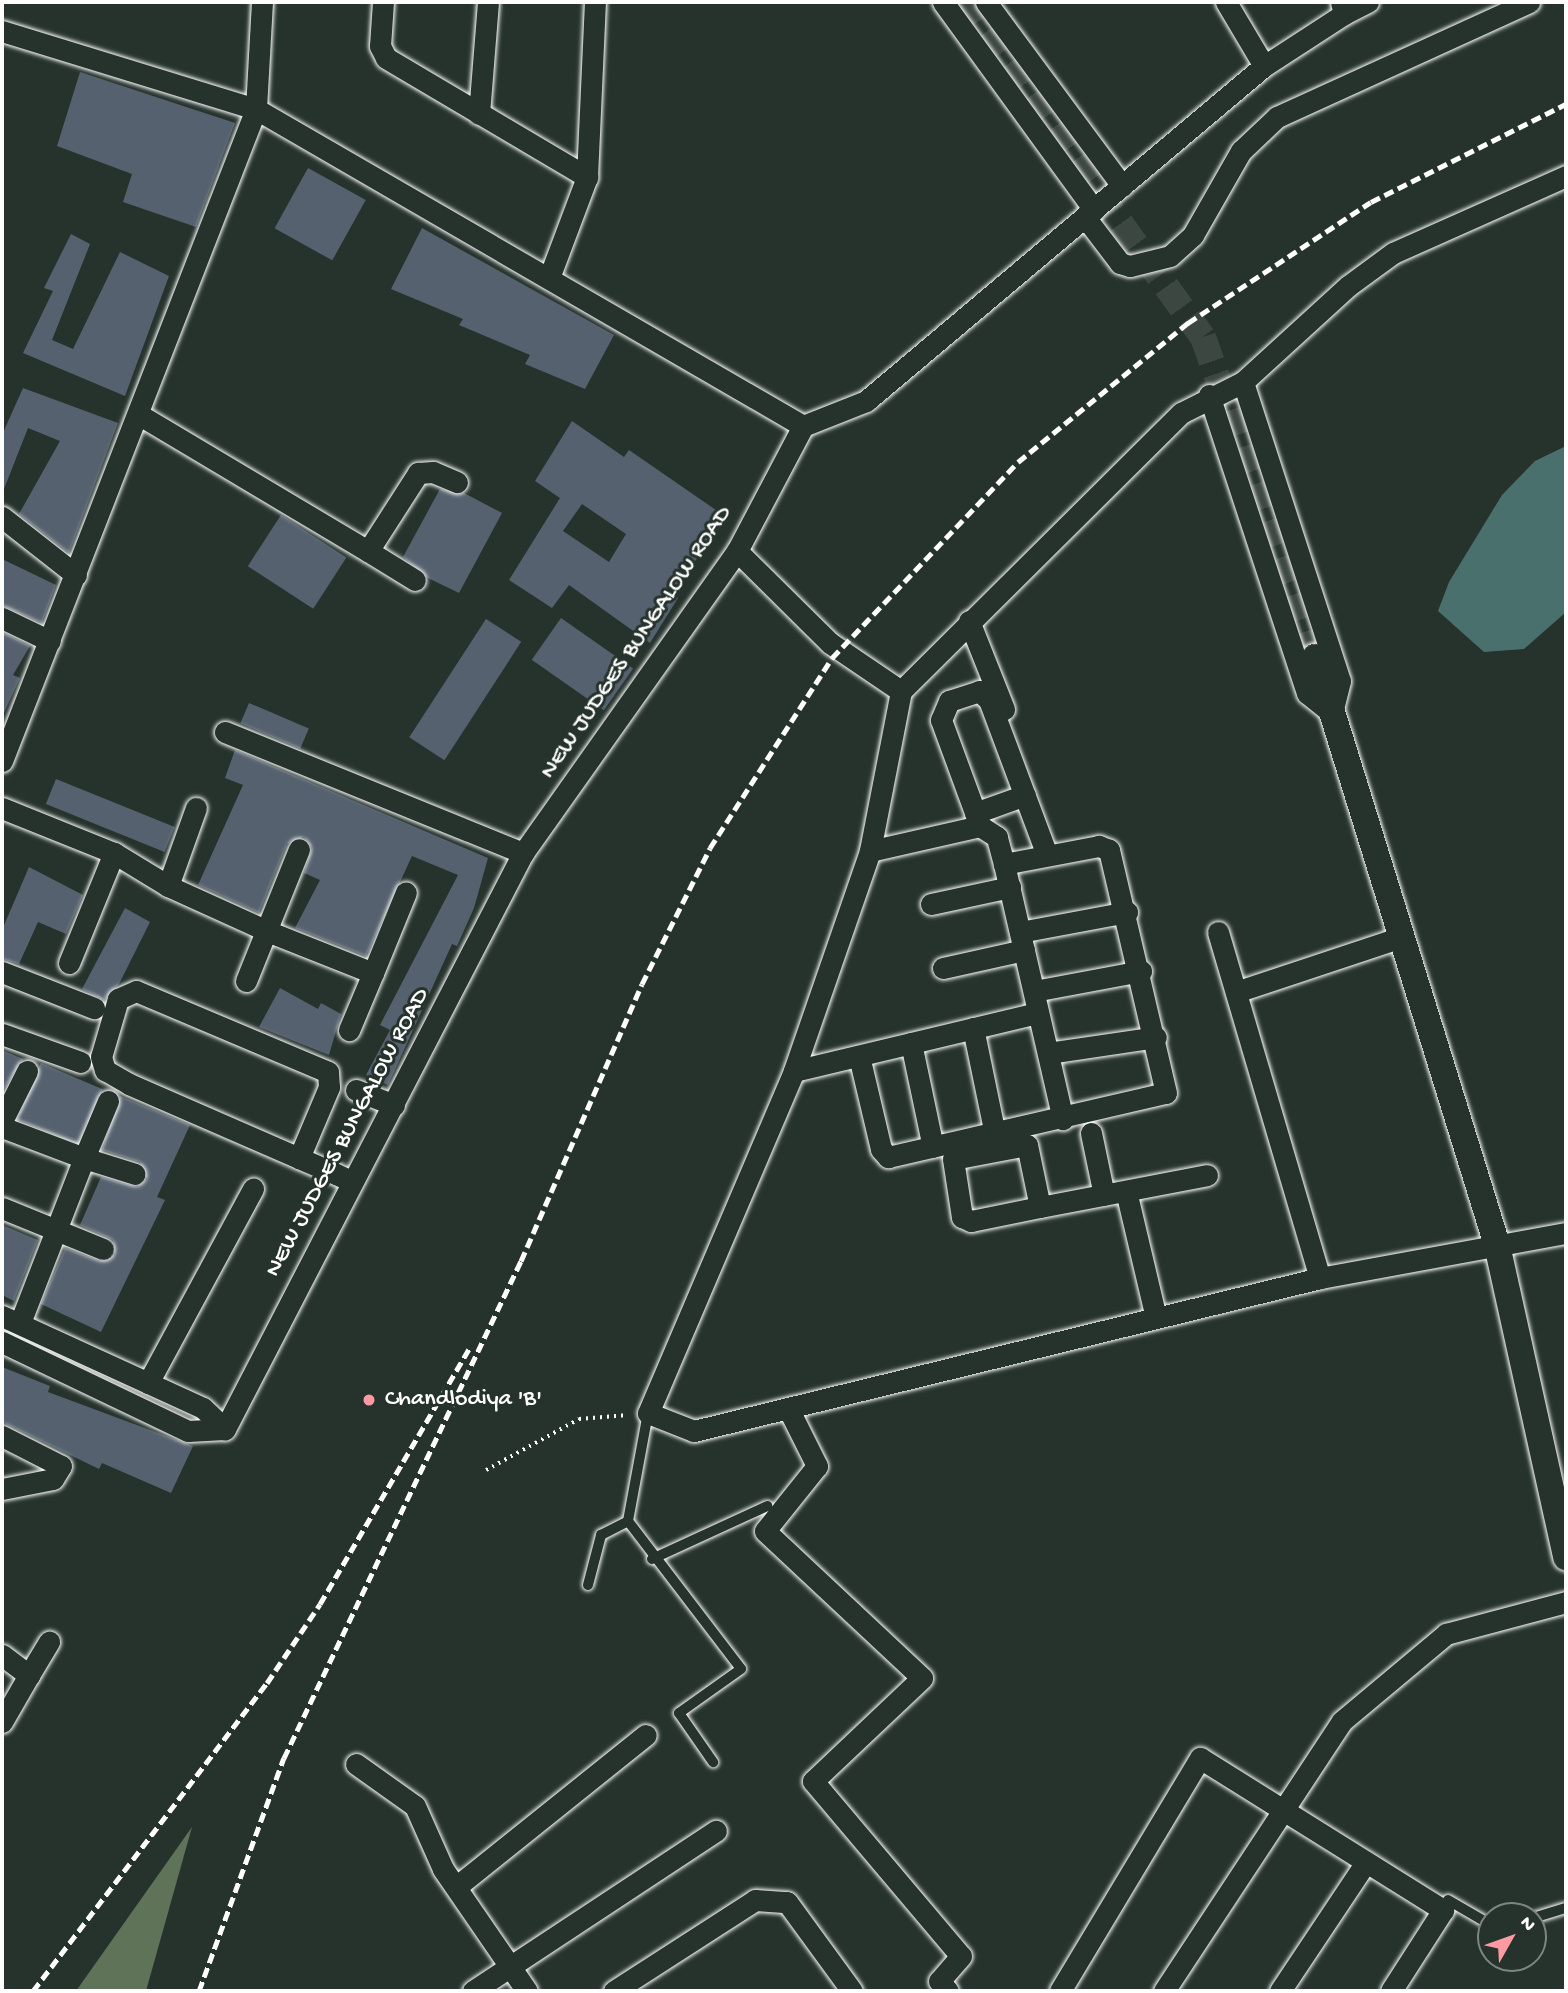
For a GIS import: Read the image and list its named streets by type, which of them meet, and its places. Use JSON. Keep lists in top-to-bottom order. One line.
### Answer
{"streets":{"street":["NEW JUDGES BUNGALOW ROAD"]},"places":["Chandlodiya 'B'"],"north":"top right"}
